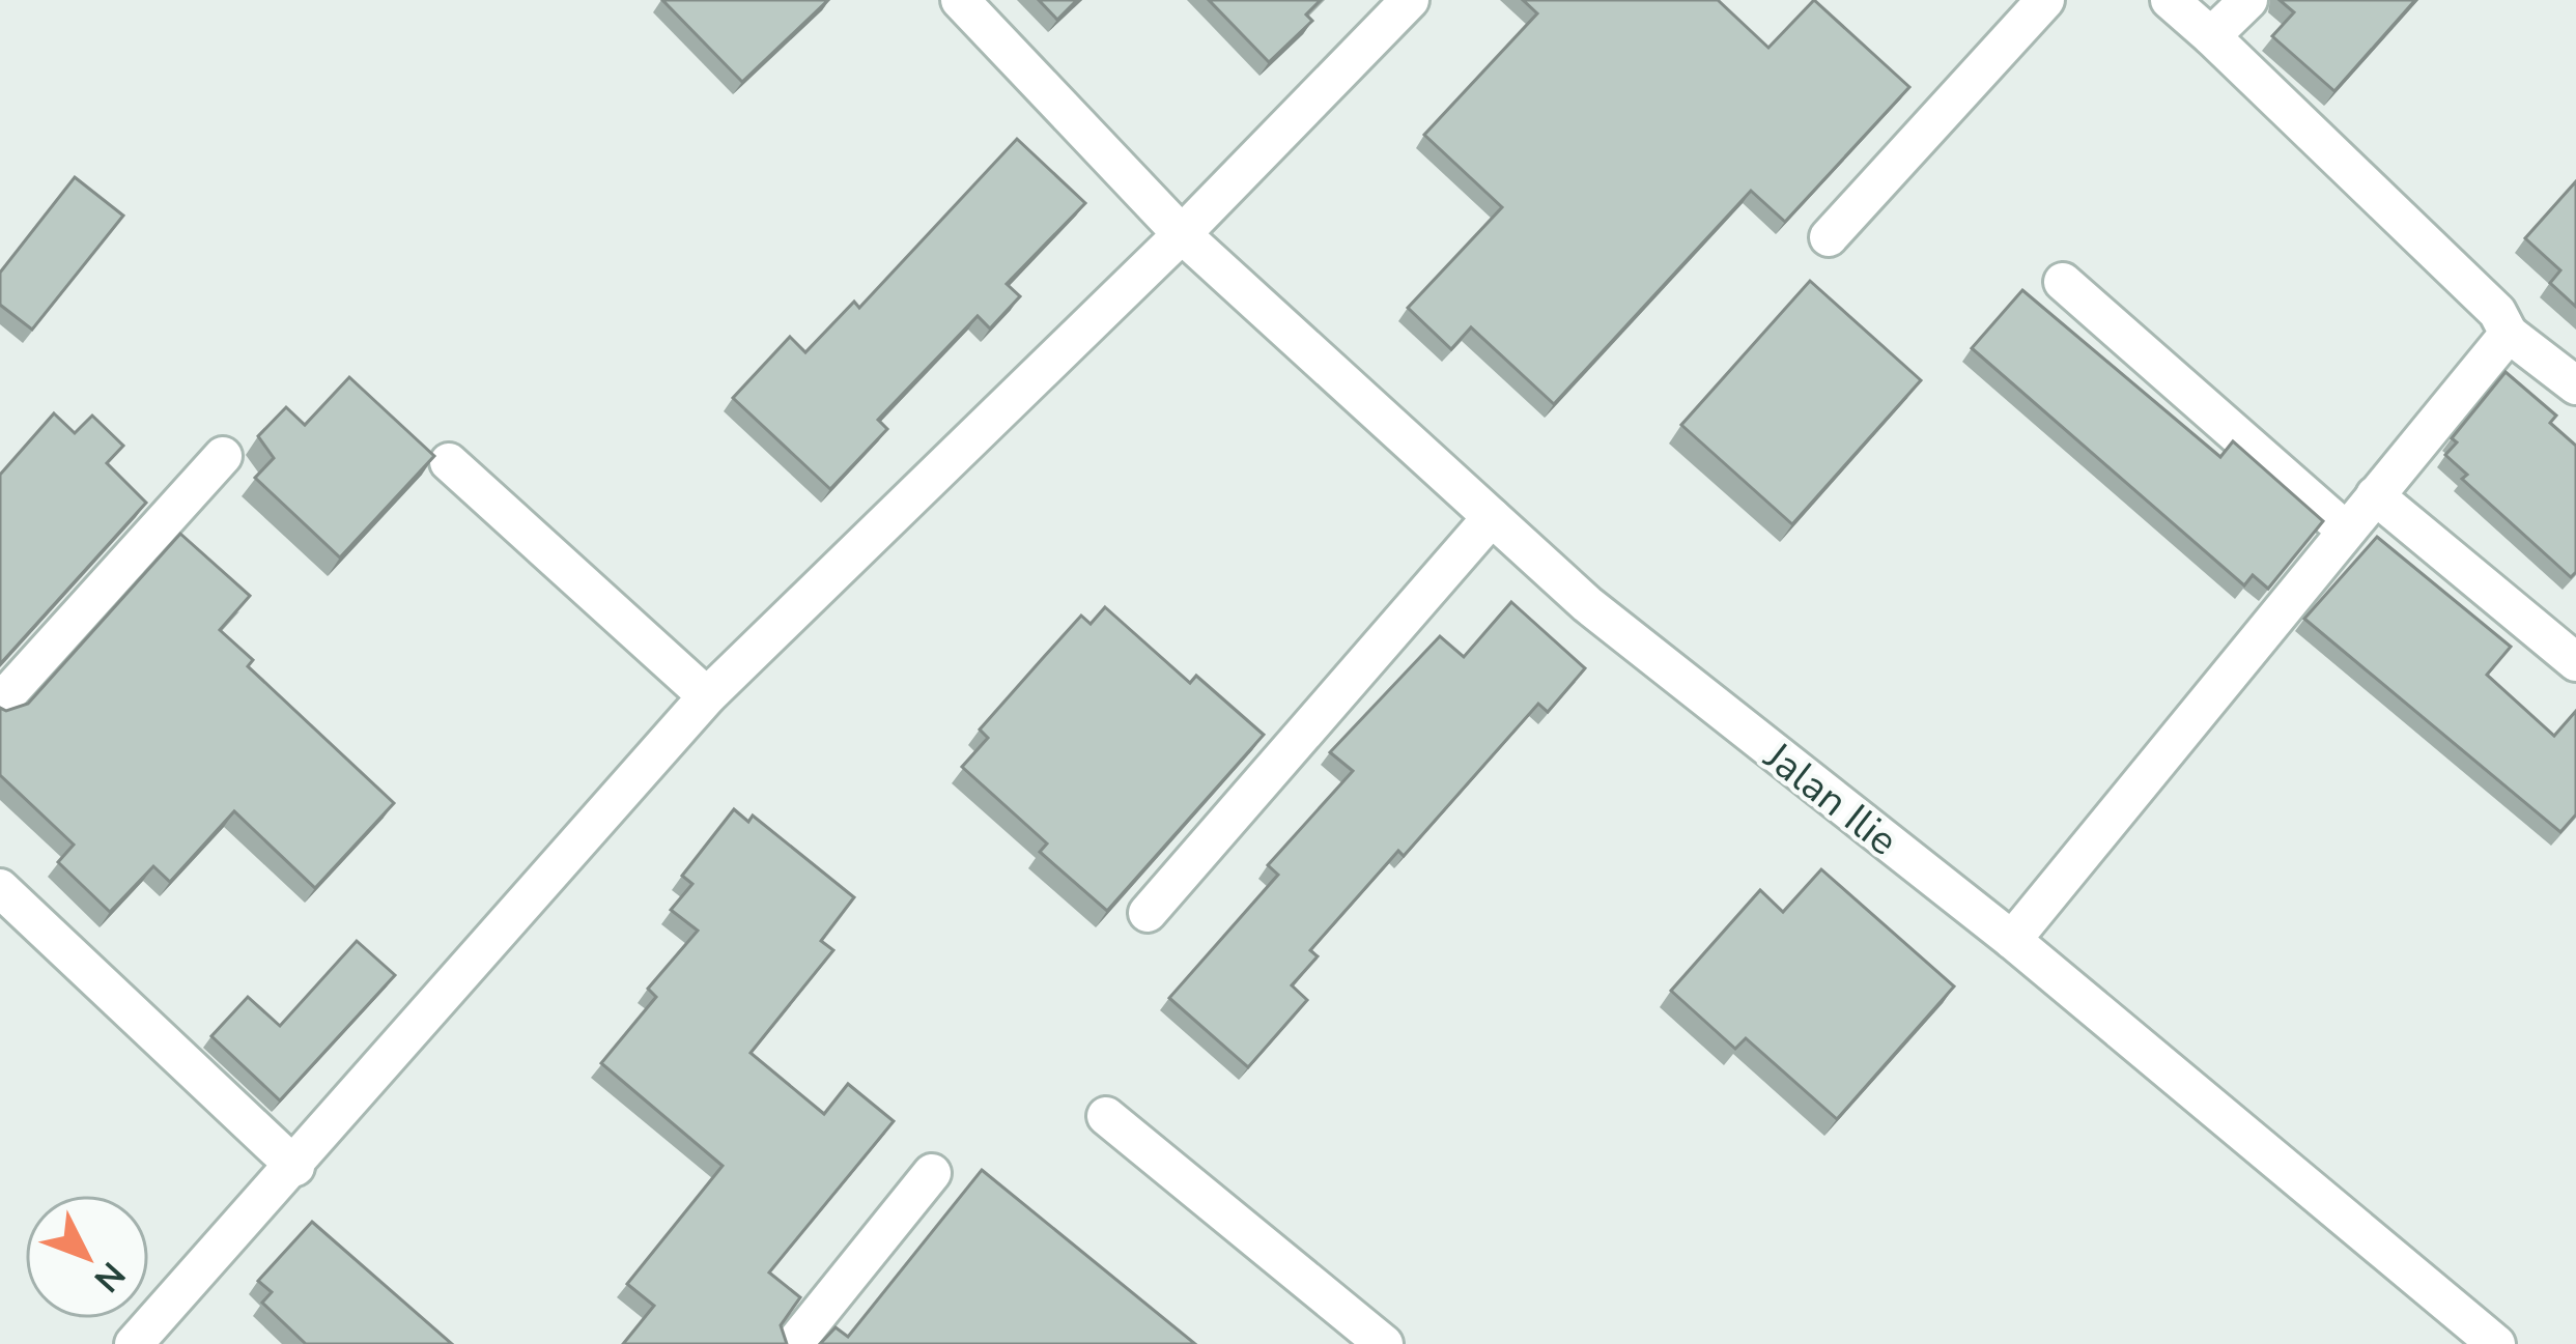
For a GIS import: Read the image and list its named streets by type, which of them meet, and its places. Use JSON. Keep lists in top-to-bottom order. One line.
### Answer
{"streets":{"street":["Jalan Ilie"]},"north":"bottom right"}
